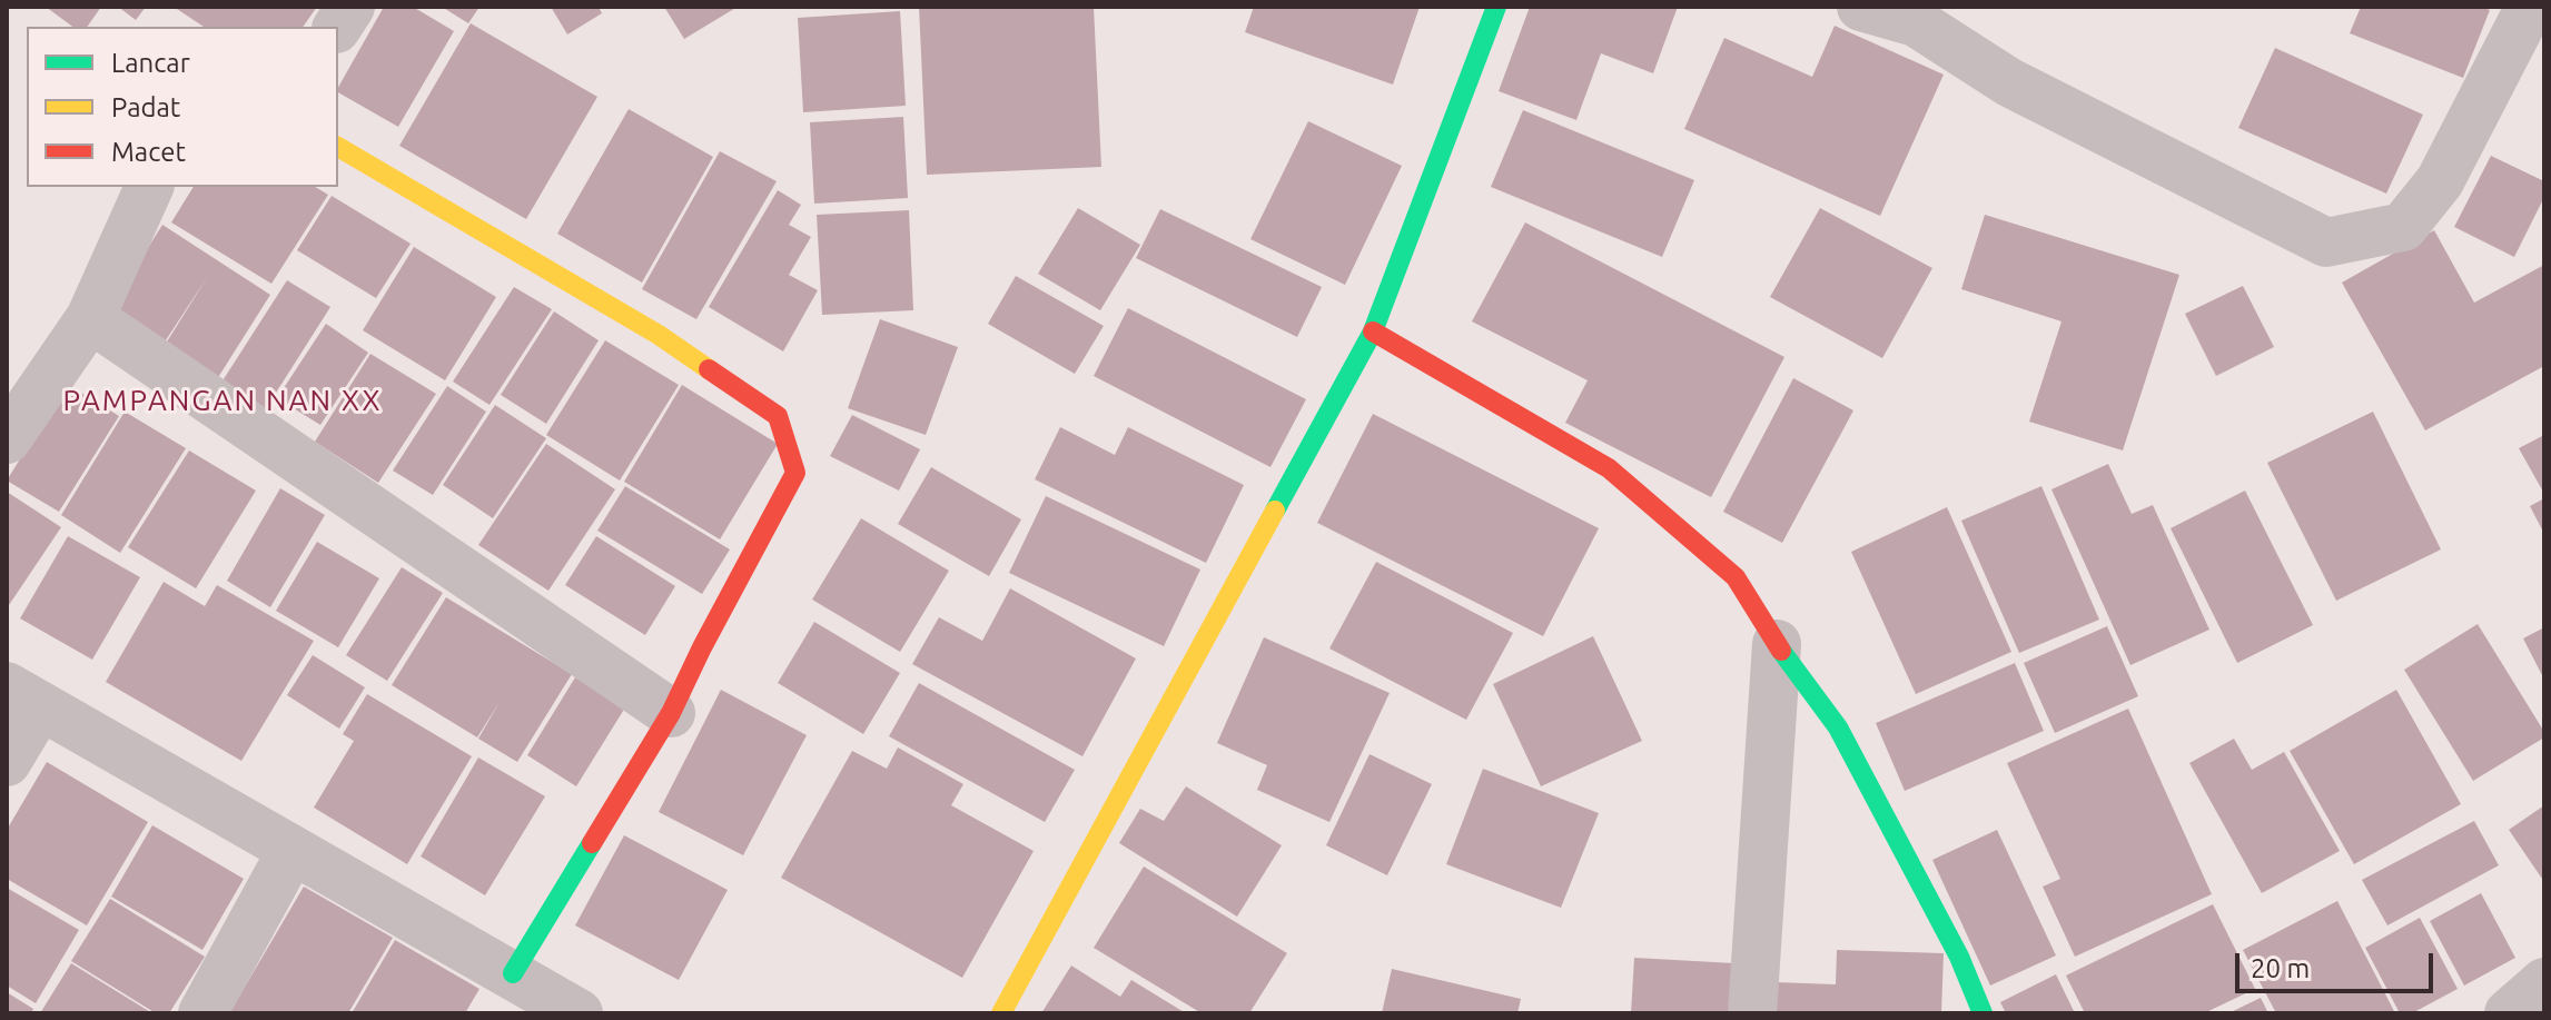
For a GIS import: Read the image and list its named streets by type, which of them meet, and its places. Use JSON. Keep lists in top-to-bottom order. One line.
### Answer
{"districts":["PAMPANGAN NAN XX"],"legend":["Lancar","Padat","Macet"],"scale_bar":"20 m"}
